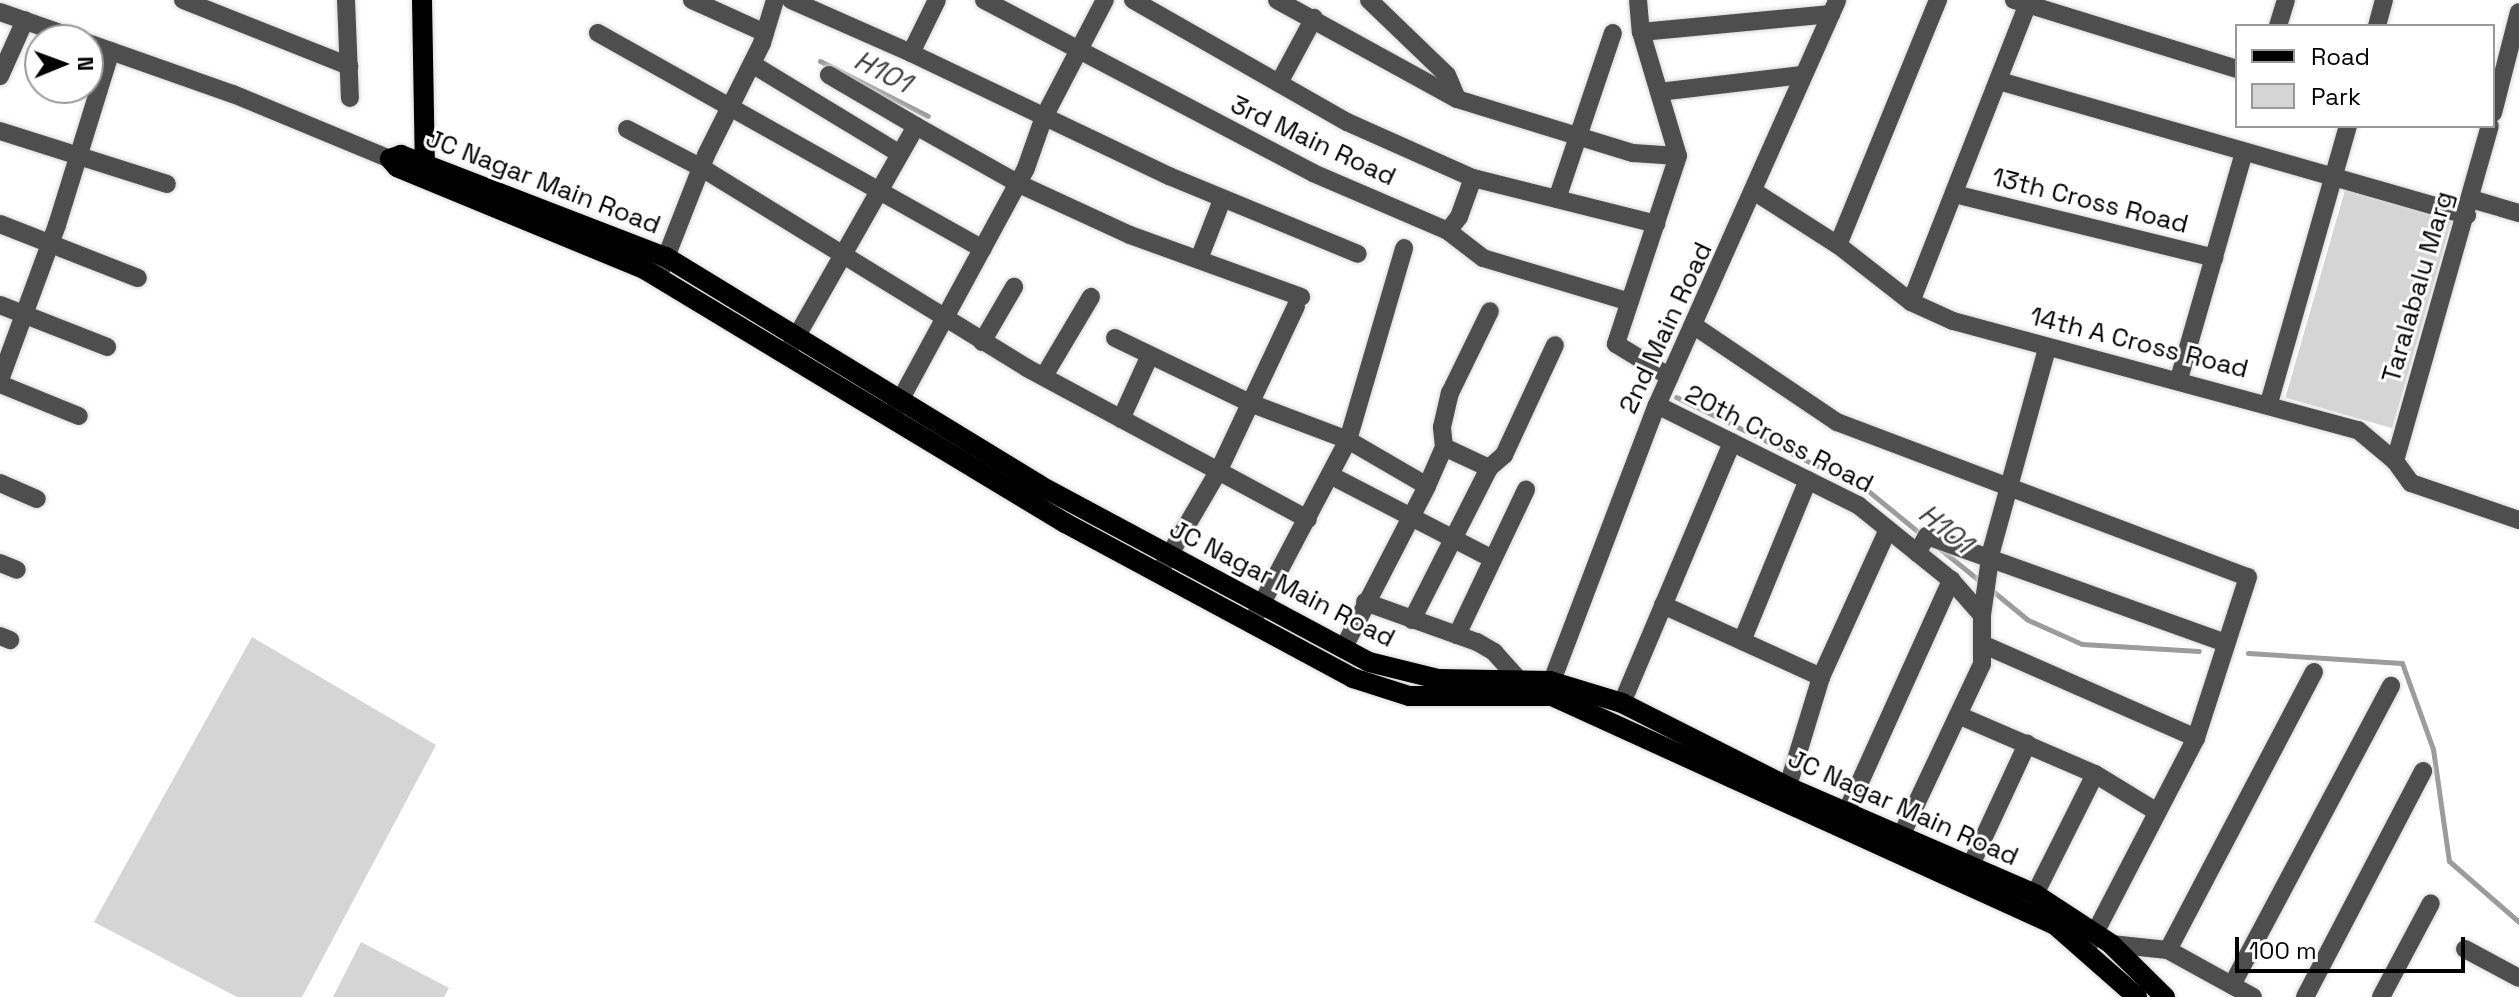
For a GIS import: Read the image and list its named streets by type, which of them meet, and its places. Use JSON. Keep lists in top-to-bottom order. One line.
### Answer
{"streets":{"main road":["JC Nagar Main Road"],"street":["3rd Main Road","13th Cross Road","Taralabalu Marg","2nd Main Road","14th A Cross Road","20th Cross Road"]},"crossings":[["JC Nagar Main Road","2nd Main Road"],["Taralabalu Marg","14th A Cross Road"],["2nd Main Road","14th A Cross Road"],["2nd Main Road","20th Cross Road"]],"water":["H101"],"legend":["Road","Park"],"scale_bar":"100 m","north":"right"}
